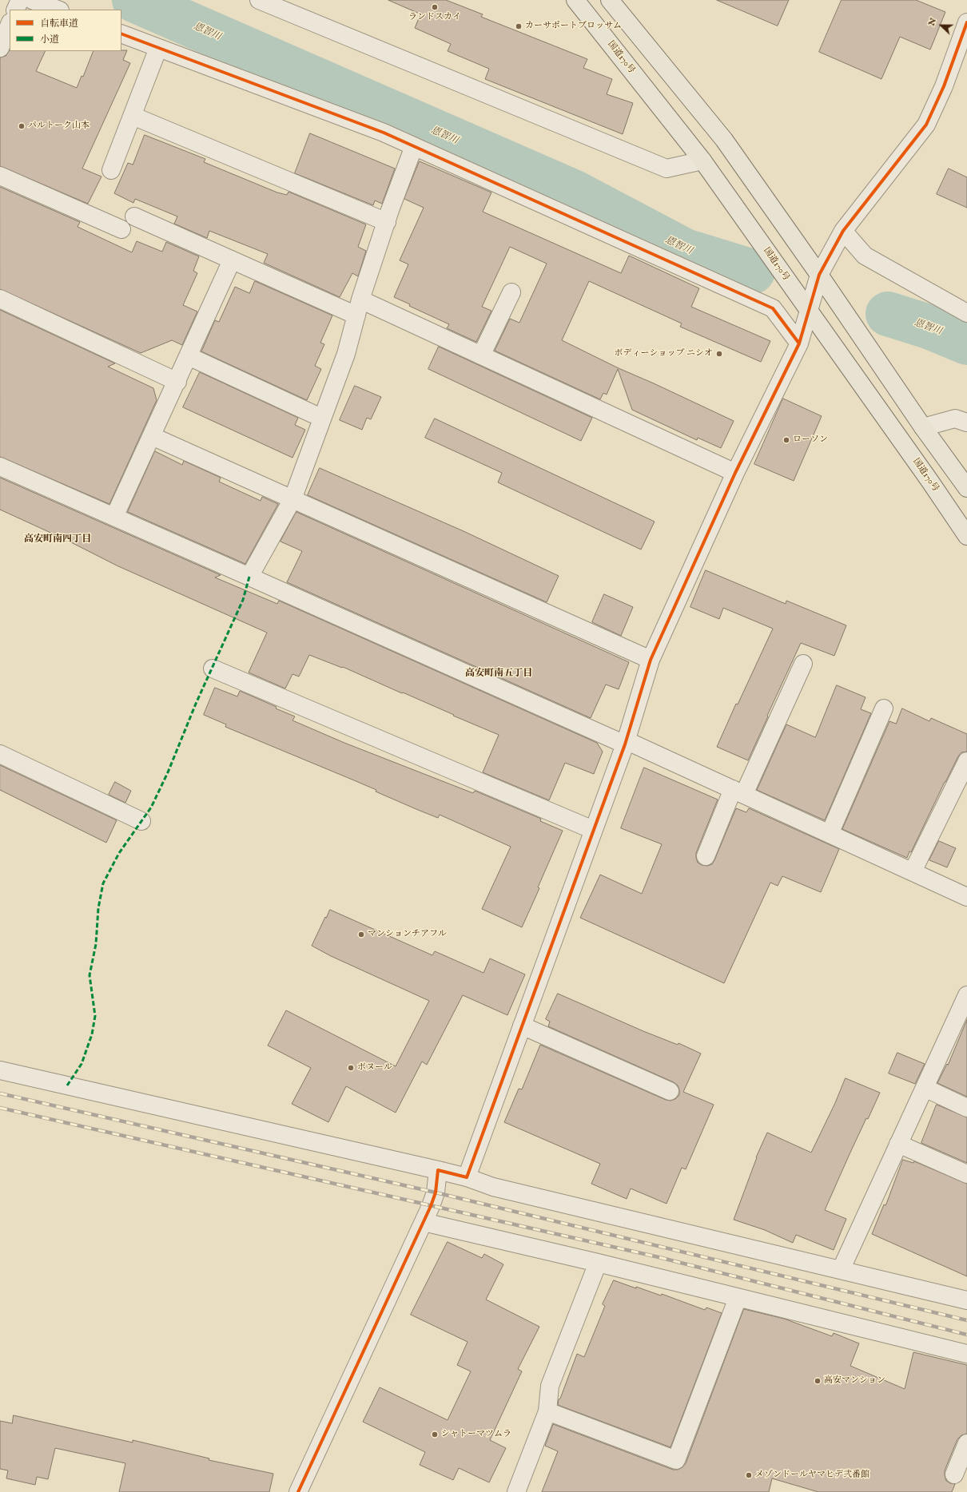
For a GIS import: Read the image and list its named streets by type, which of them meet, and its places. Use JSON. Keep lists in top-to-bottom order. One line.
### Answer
{"streets":{"highway":["国道170号"]},"districts":["高安町南四丁目","高安町南五丁目"],"water":["恩智川"],"places":["ランドスカイ","カーサポートブロッサム","パルトーク山本","ボディーショップ ニシオ","ローソン","マンションチアフル","ボヌール","高安マンション","シャトーマツムラ","メゾンドールヤマヒデ弐番館"],"legend":["自転車道","小道"],"north":"left"}
